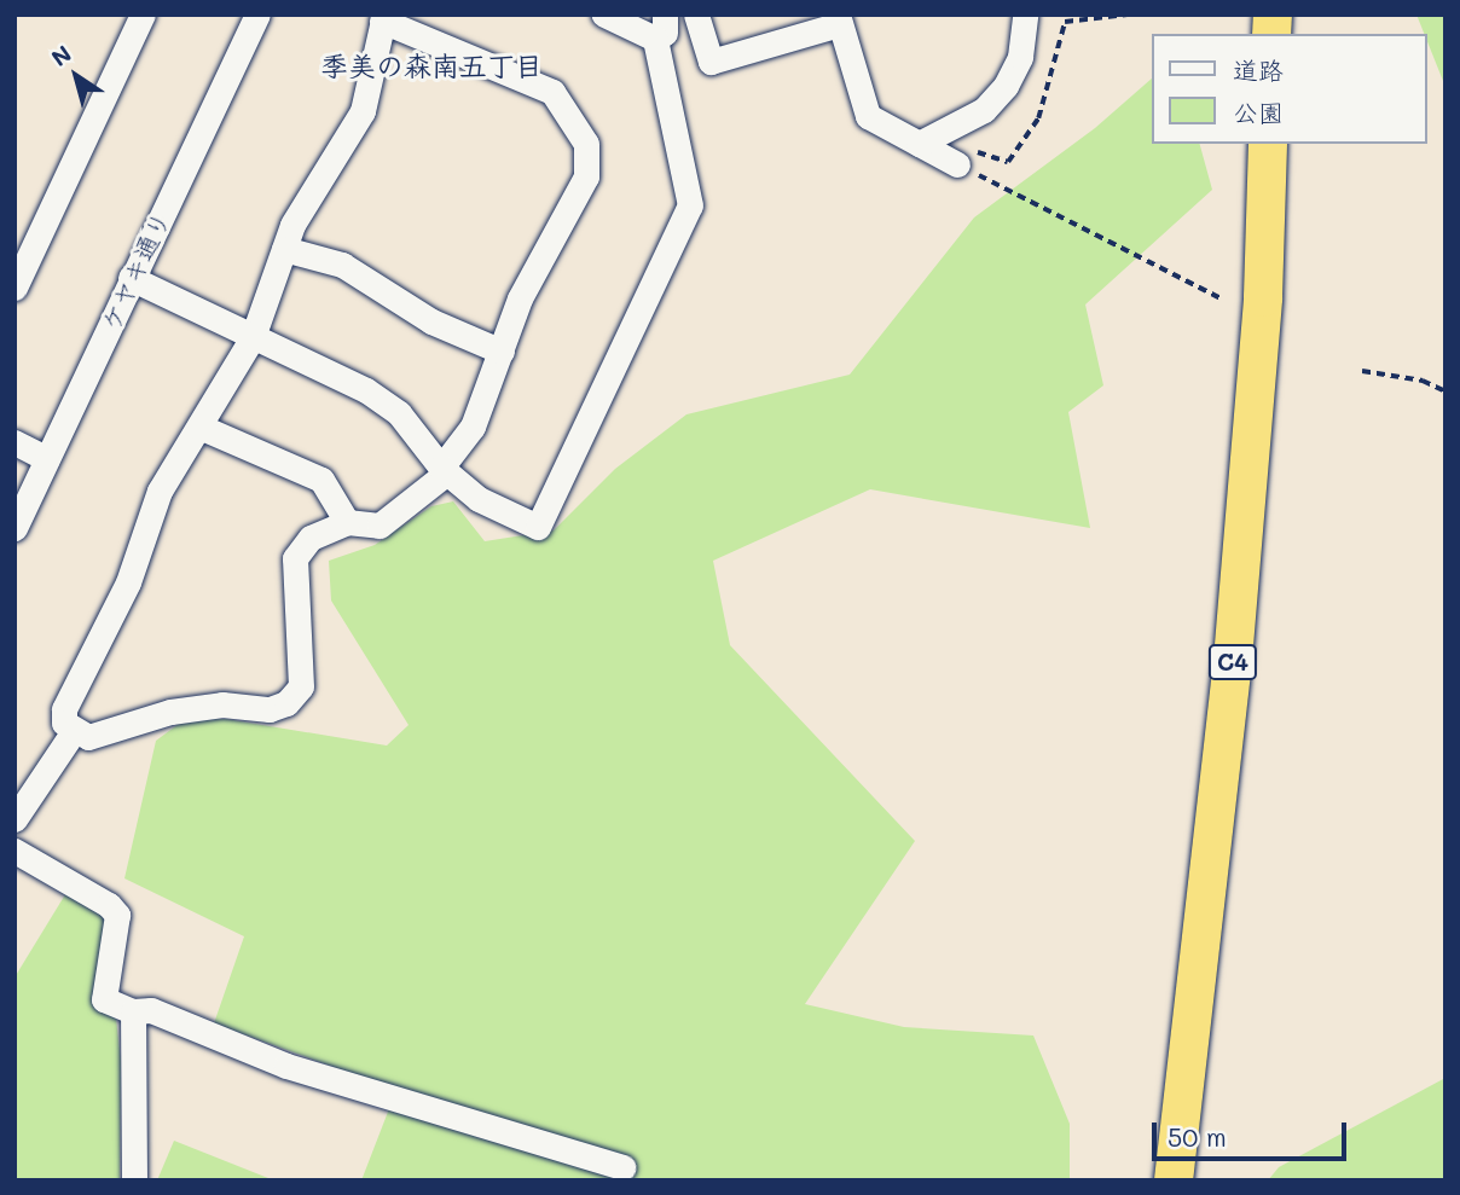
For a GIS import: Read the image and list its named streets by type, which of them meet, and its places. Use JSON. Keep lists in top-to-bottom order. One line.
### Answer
{"streets":{"highway":["C4"],"street":["ケヤキ通り"]},"districts":["季美の森南五丁目"],"legend":["道路","公園"],"scale_bar":"50 m","north":"top left"}
